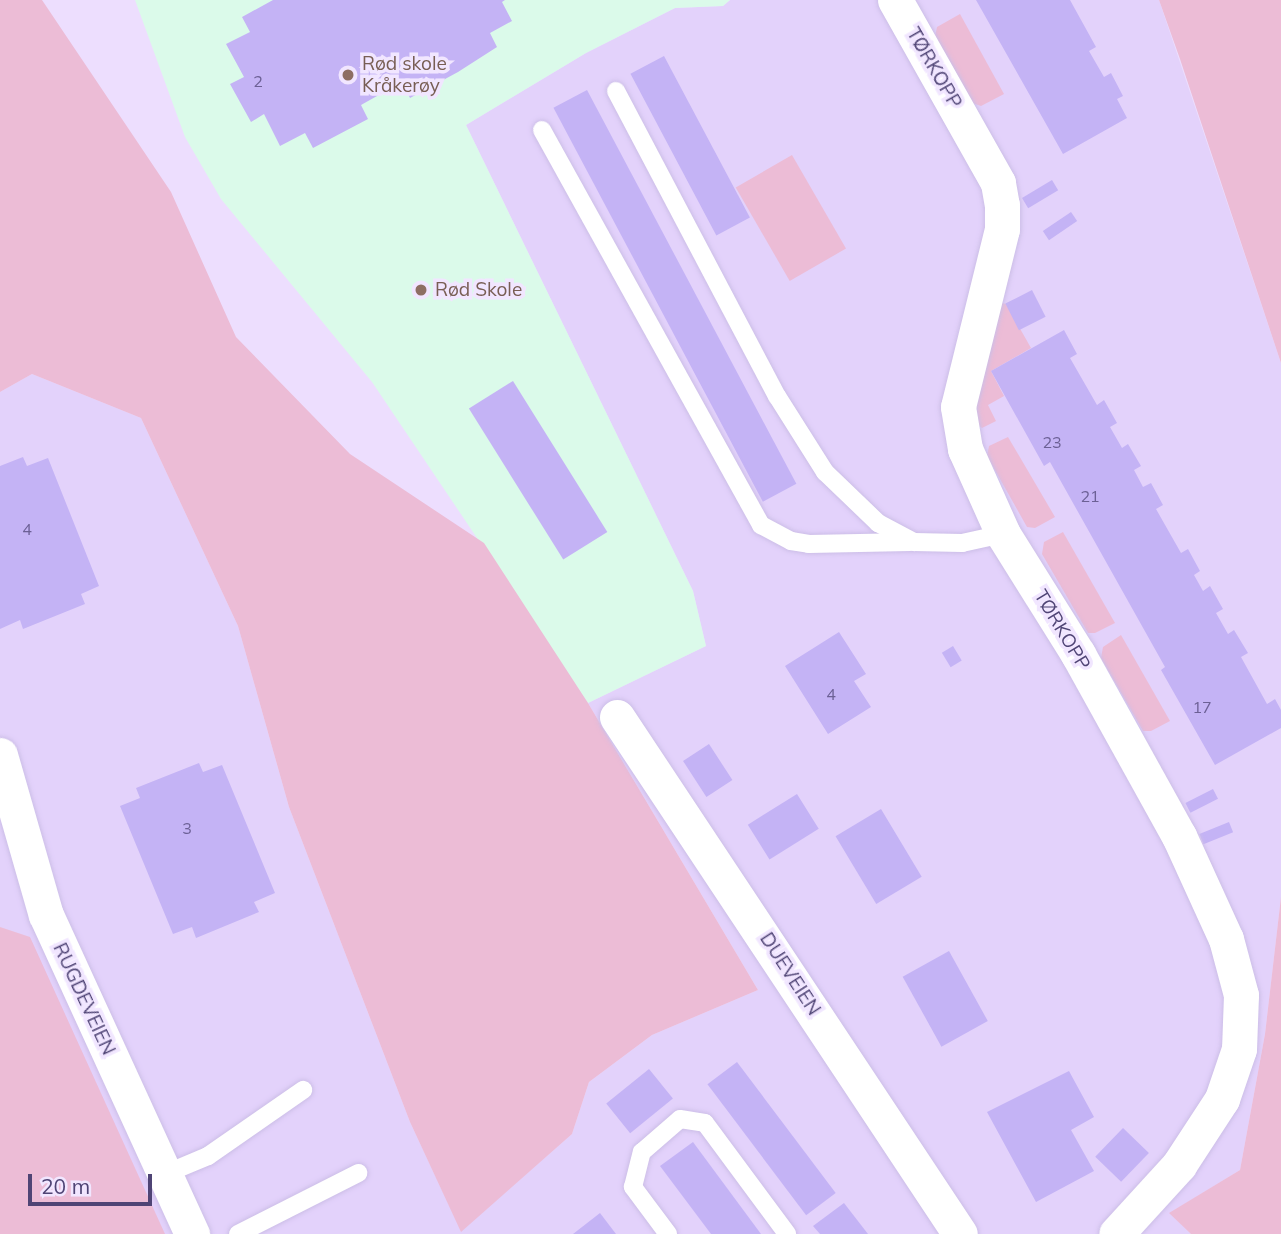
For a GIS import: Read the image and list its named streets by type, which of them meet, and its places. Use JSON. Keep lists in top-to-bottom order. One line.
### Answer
{"streets":{"street":["TØRKOPP","DUEVEIEN","RUGDEVEIEN"]},"places":["Rød skole Kråkerøy","Rød Skole"],"house_numbers":["2","23","21","4","4","17","3"],"scale_bar":"20 m"}
